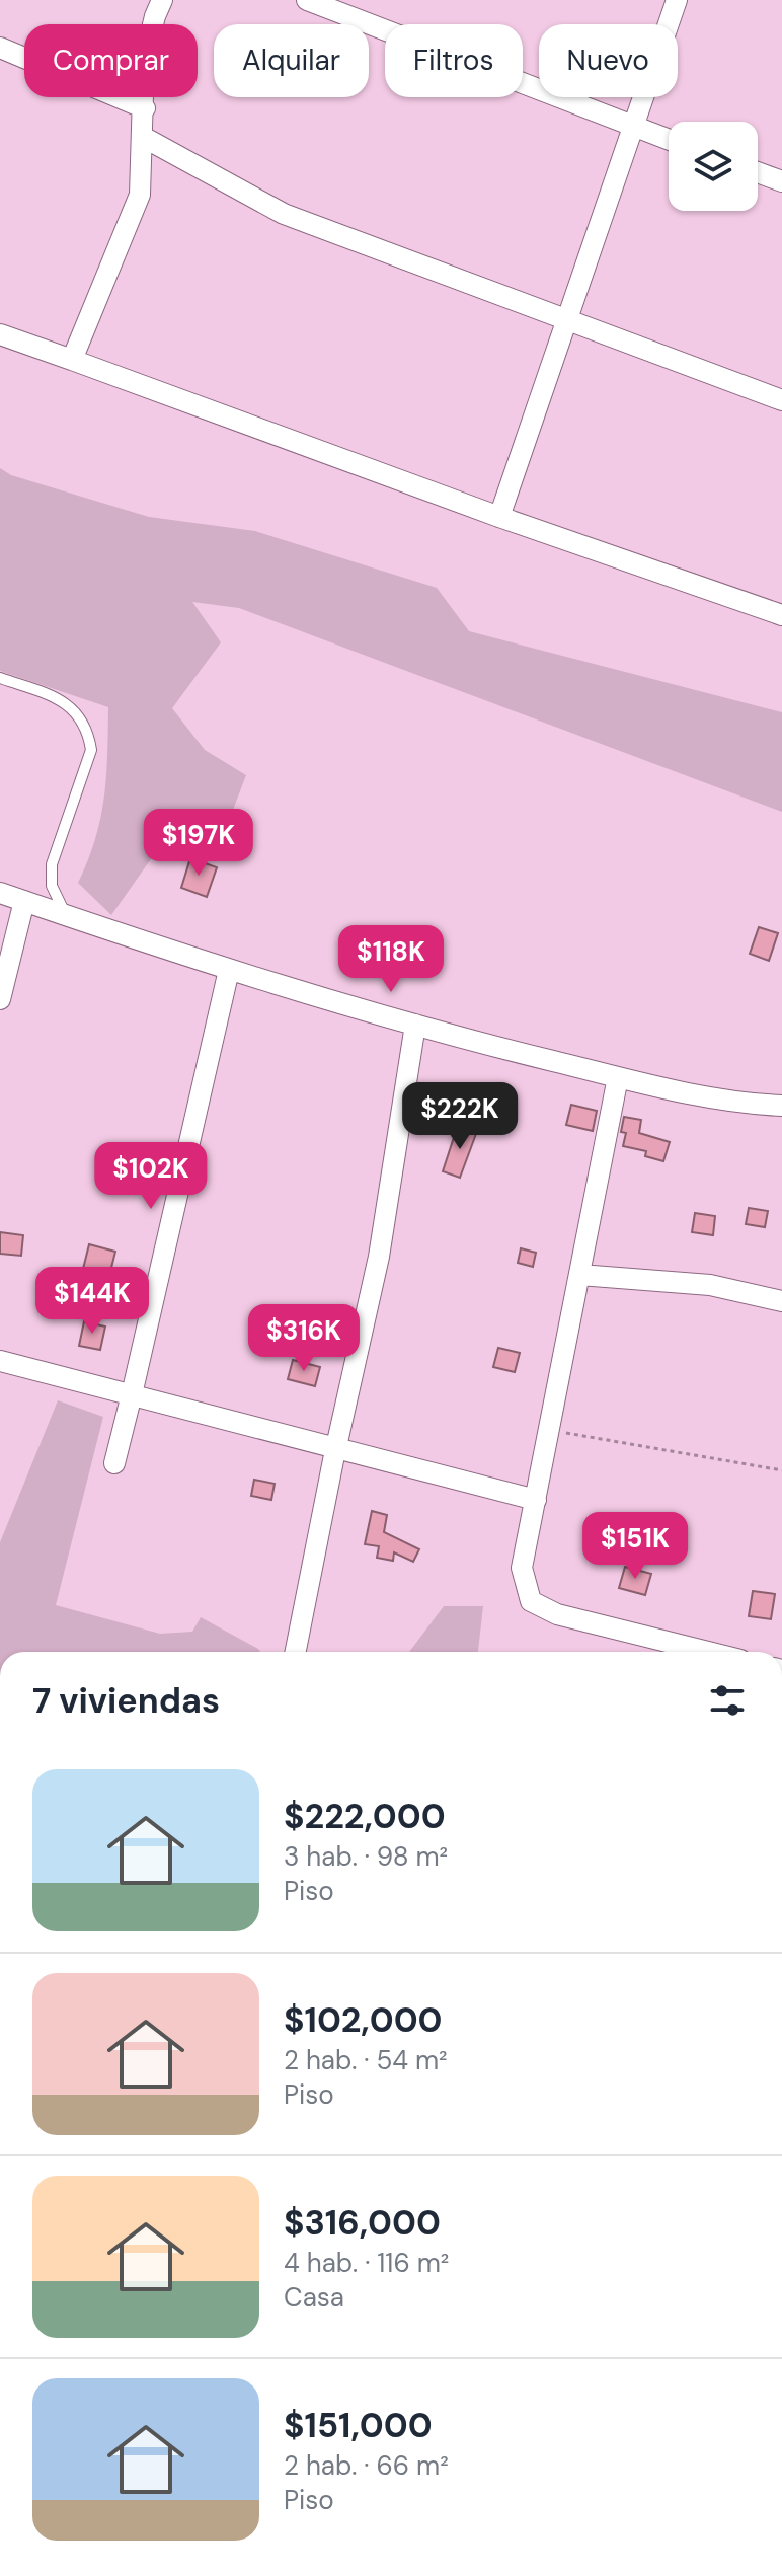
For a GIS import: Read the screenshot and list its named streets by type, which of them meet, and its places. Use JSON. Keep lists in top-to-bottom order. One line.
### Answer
{"page":{"chip":["Comprar","Alquilar","Filtros","Nuevo"],"price":["$197K","$118K","$222K","$102K","$144K","$316K","$151K"],"heading":"7 viviendas","list":[{"name":"$222,000","note":"3 hab. · 98 m² · Piso"},{"name":"$102,000","note":"2 hab. · 54 m² · Piso"},{"name":"$316,000","note":"4 hab. · 116 m² · Casa"},{"name":"$151,000","note":"2 hab. · 66 m² · Piso"}]}}
